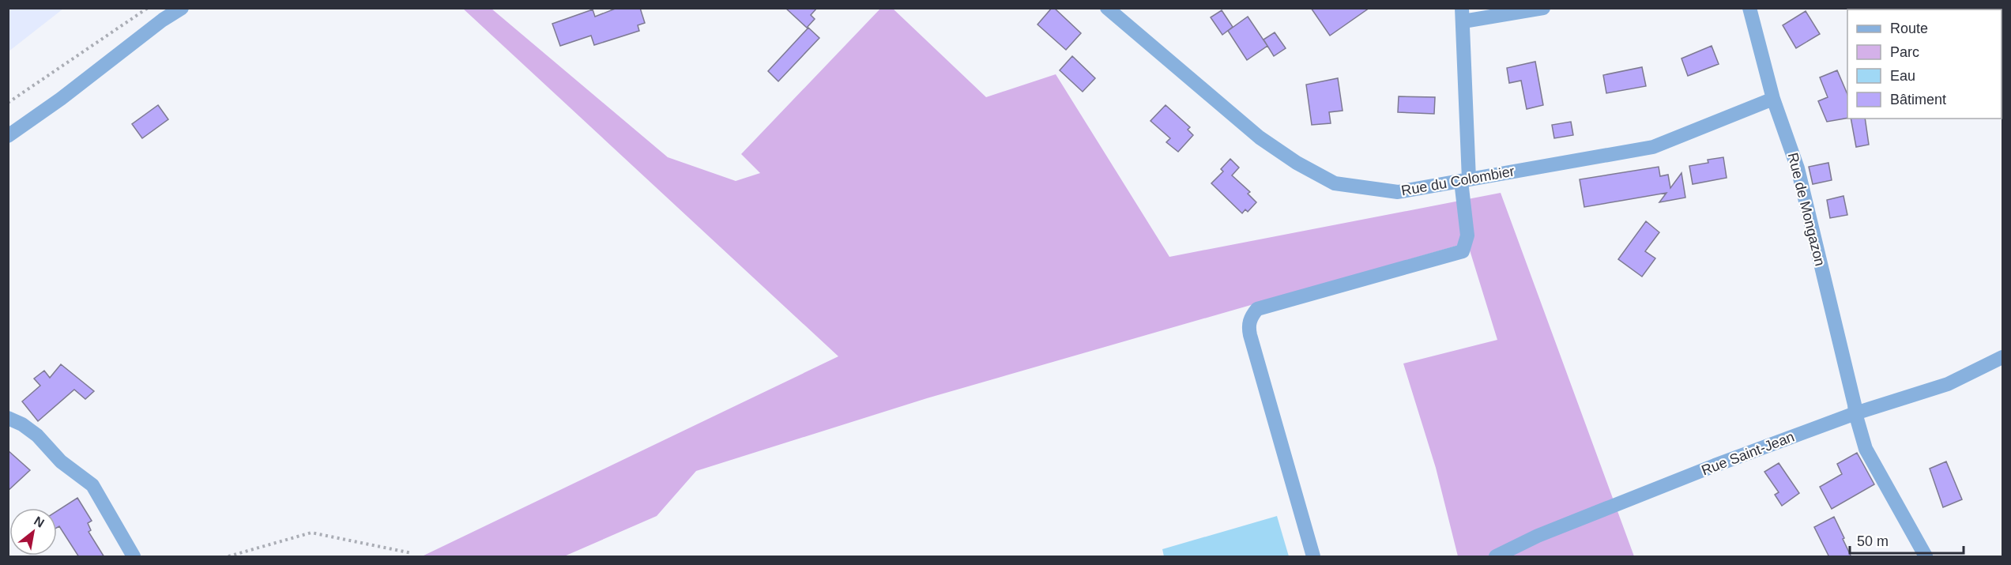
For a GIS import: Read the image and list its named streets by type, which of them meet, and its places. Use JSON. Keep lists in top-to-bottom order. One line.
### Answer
{"streets":{"street":["Rue du Colombier","Rue de Mongazon","Rue Saint-Jean"]},"crossings":[["Rue du Colombier","Rue de Mongazon"],["Rue de Mongazon","Rue Saint-Jean"]],"legend":["Route","Parc","Eau","Bâtiment"],"scale_bar":"50 m","north":"top right"}
